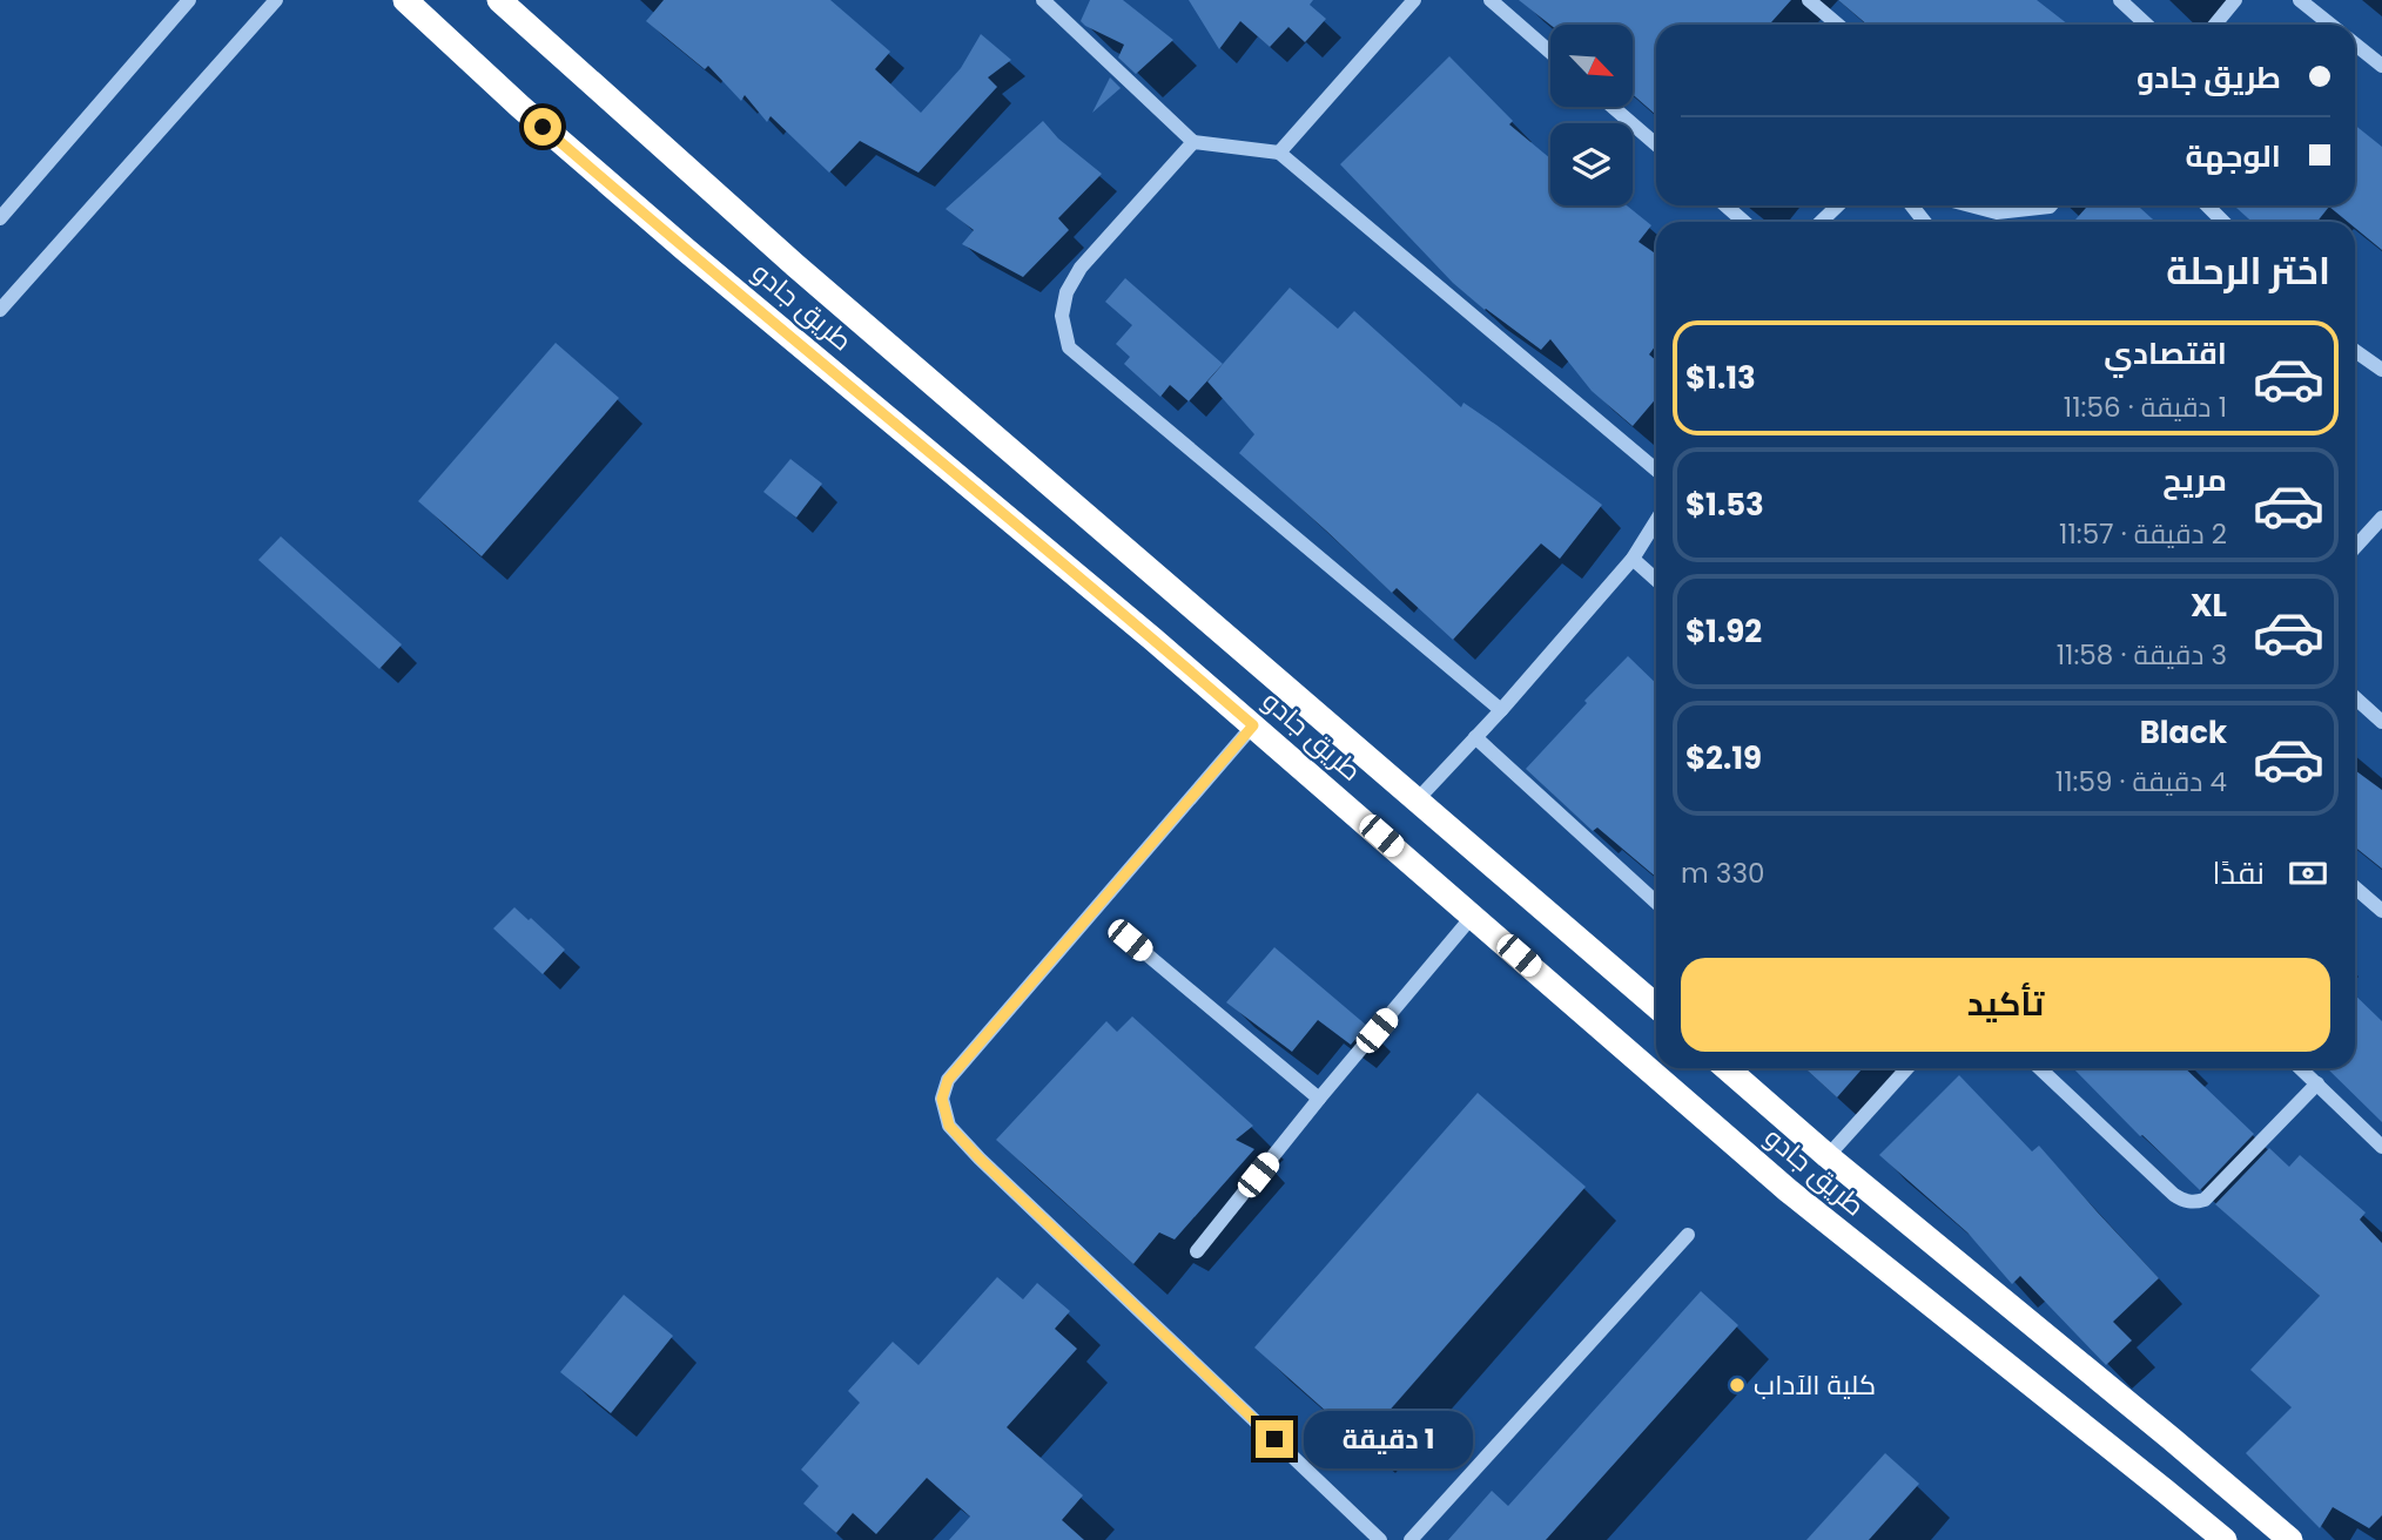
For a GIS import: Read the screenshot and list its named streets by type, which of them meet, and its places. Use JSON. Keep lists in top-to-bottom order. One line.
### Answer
{"streets":{"highway":["طريق جادو"]},"places":["كلية الآداب"],"north":"bottom right","page":{"banner":["طريق جادو","الوجهة"],"heading":"اختر الرحلة","list":[{"name":"اقتصادي","note":"1 دقيقة · 11:56","value":"$1.13"},{"name":"مريح","note":"2 دقيقة · 11:57","value":"$1.53"},{"name":"XL","note":"3 دقيقة · 11:58","value":"$1.92"},{"name":"Black","note":"4 دقيقة · 11:59","value":"$2.19"}],"pay":["نقدًا","330 m"],"buttons":"تأكيد","bubble":"1 دقيقة"}}
